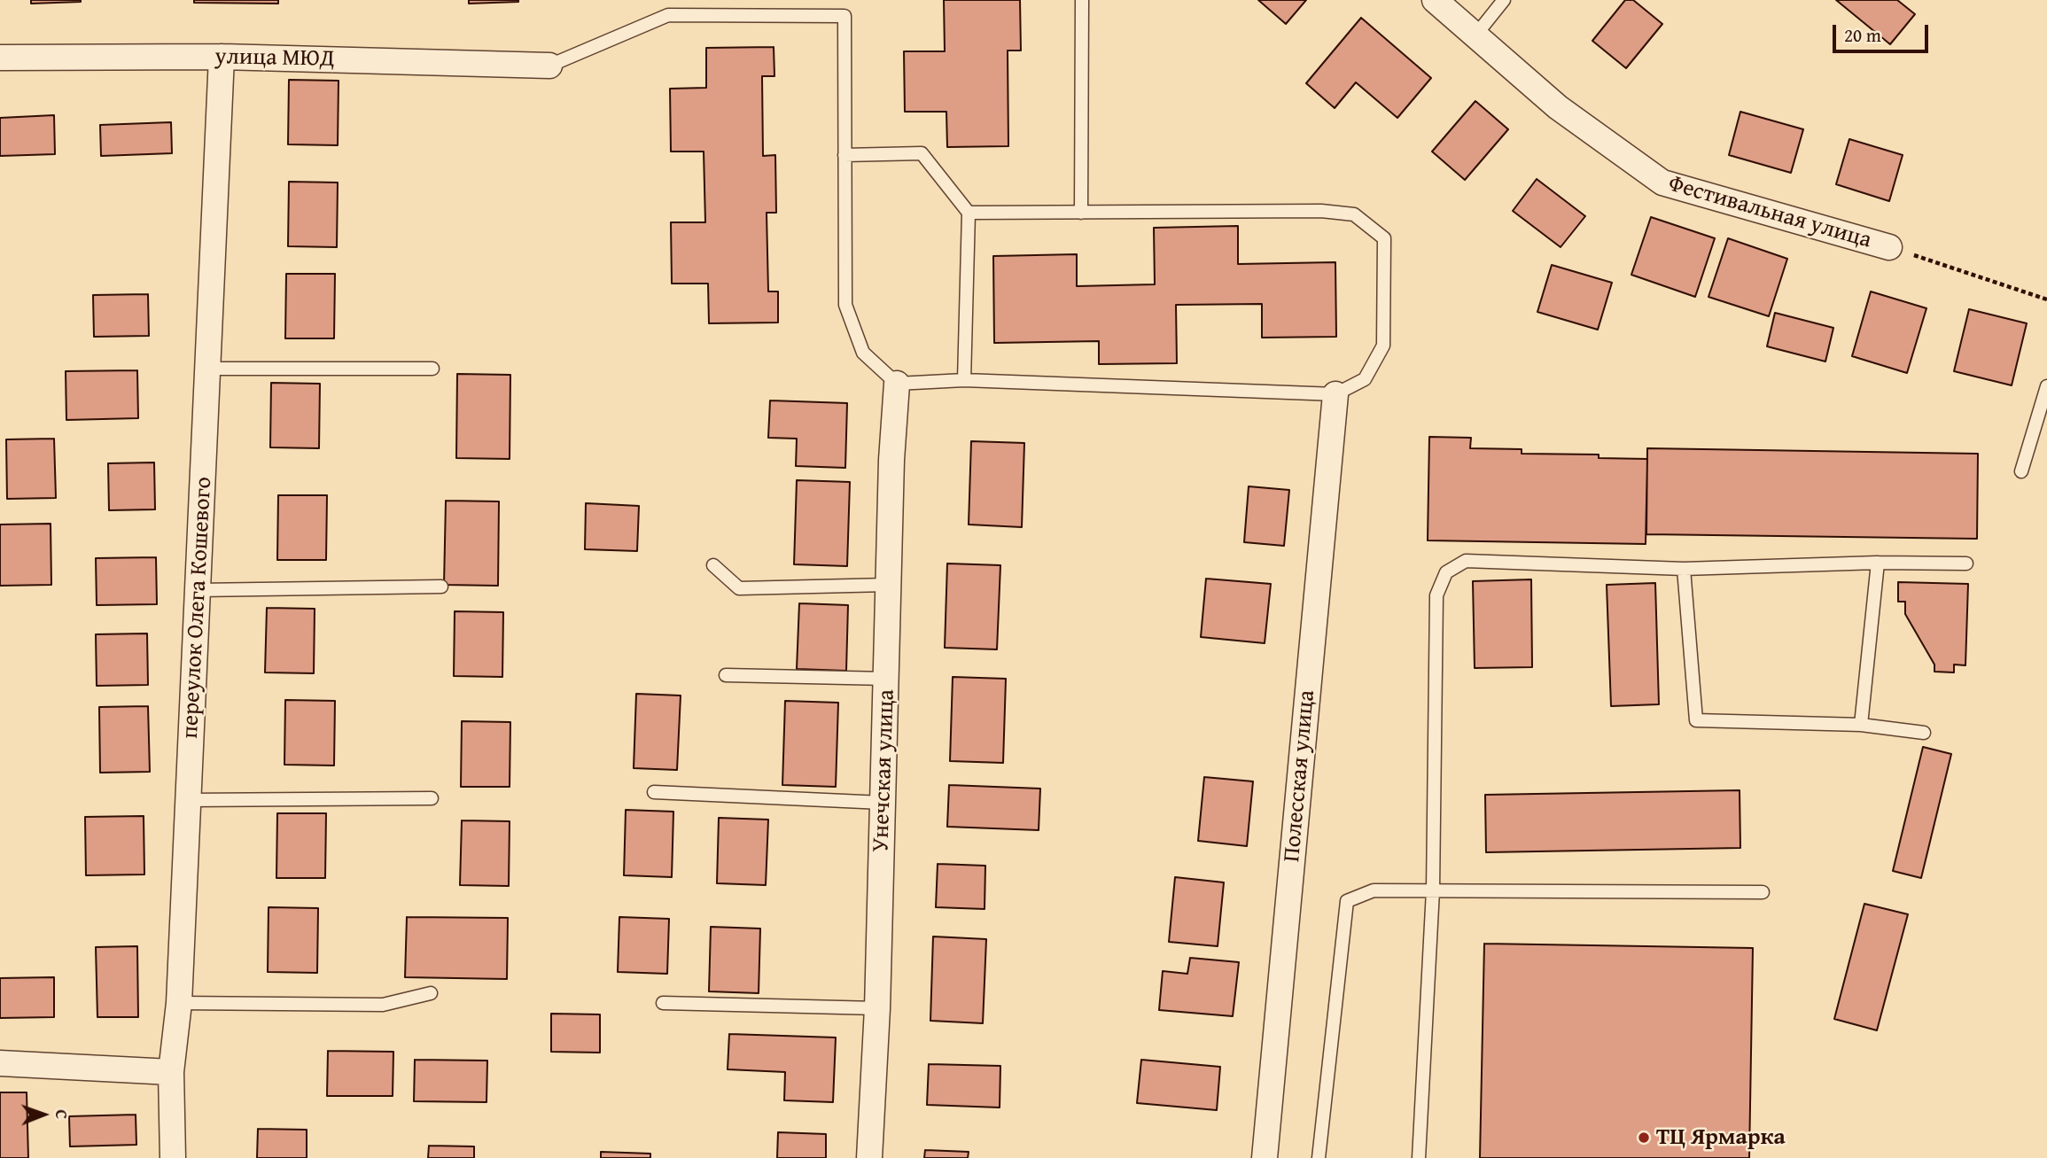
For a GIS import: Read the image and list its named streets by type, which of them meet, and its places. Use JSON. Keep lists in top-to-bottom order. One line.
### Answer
{"streets":{"street":["улица МЮД","Фестивальная улица","переулок Олега Кошевого","Унечская улица","Полесская улица"]},"crossings":[["улица МЮД","переулок Олега Кошевого"]],"places":["ТЦ Ярмарка"],"scale_bar":"20 m","north":"right"}
